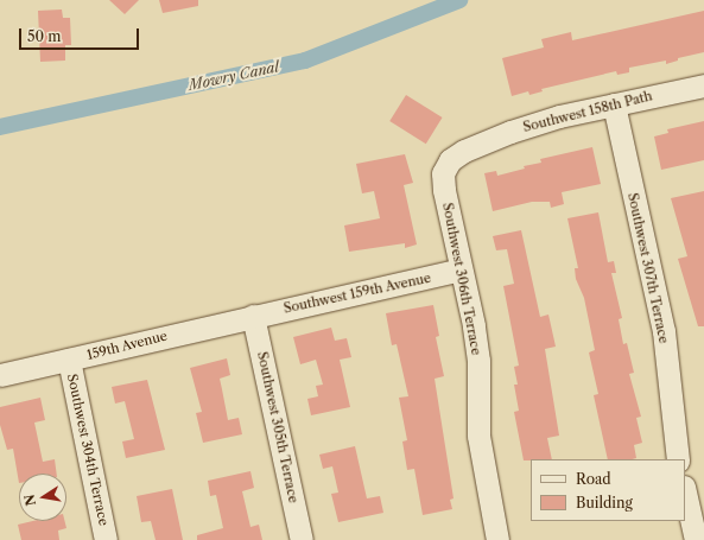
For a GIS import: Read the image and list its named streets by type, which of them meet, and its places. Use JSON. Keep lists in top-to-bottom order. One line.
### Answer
{"streets":{"street":["Southwest 158th Path","Southwest 307th Terrace","Southwest 306th Terrace","Southwest 159th Avenue","159th Avenue","Southwest 305th Terrace","Southwest 304th Terrace"]},"crossings":[["Southwest 158th Path","Southwest 307th Terrace"],["Southwest 158th Path","Southwest 306th Terrace"],["Southwest 306th Terrace","Southwest 159th Avenue"],["Southwest 159th Avenue","159th Avenue"],["Southwest 159th Avenue","Southwest 305th Terrace"],["159th Avenue","Southwest 305th Terrace"],["159th Avenue","Southwest 304th Terrace"]],"water":["Mowry Canal"],"legend":["Road","Building"],"scale_bar":"50 m","north":"left"}
